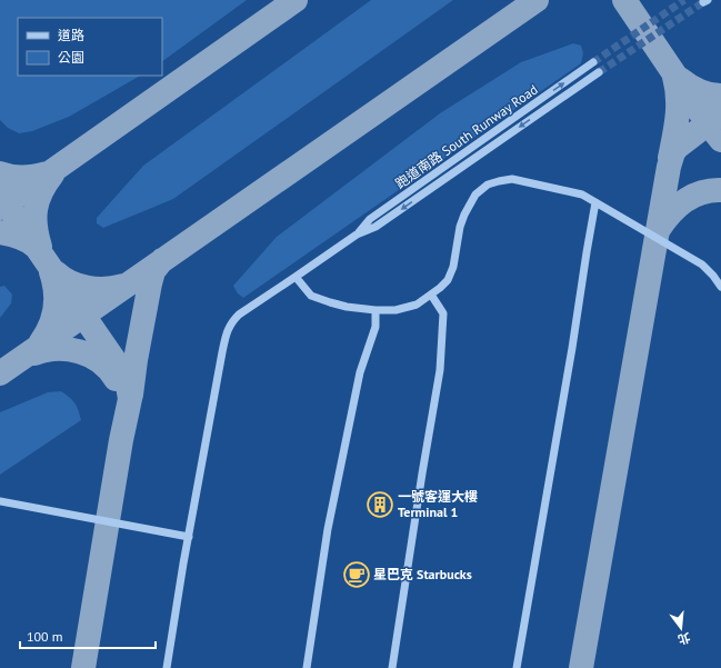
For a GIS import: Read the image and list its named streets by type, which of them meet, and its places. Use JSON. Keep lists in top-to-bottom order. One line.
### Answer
{"streets":{"lane":["跑道南路 South Runway Road"]},"places":{"building":["一號客運大樓 Terminal 1"],"cafe":["星巴克 Starbucks"]},"legend":["道路","公園"],"scale_bar":"100 m","north":"bottom"}
